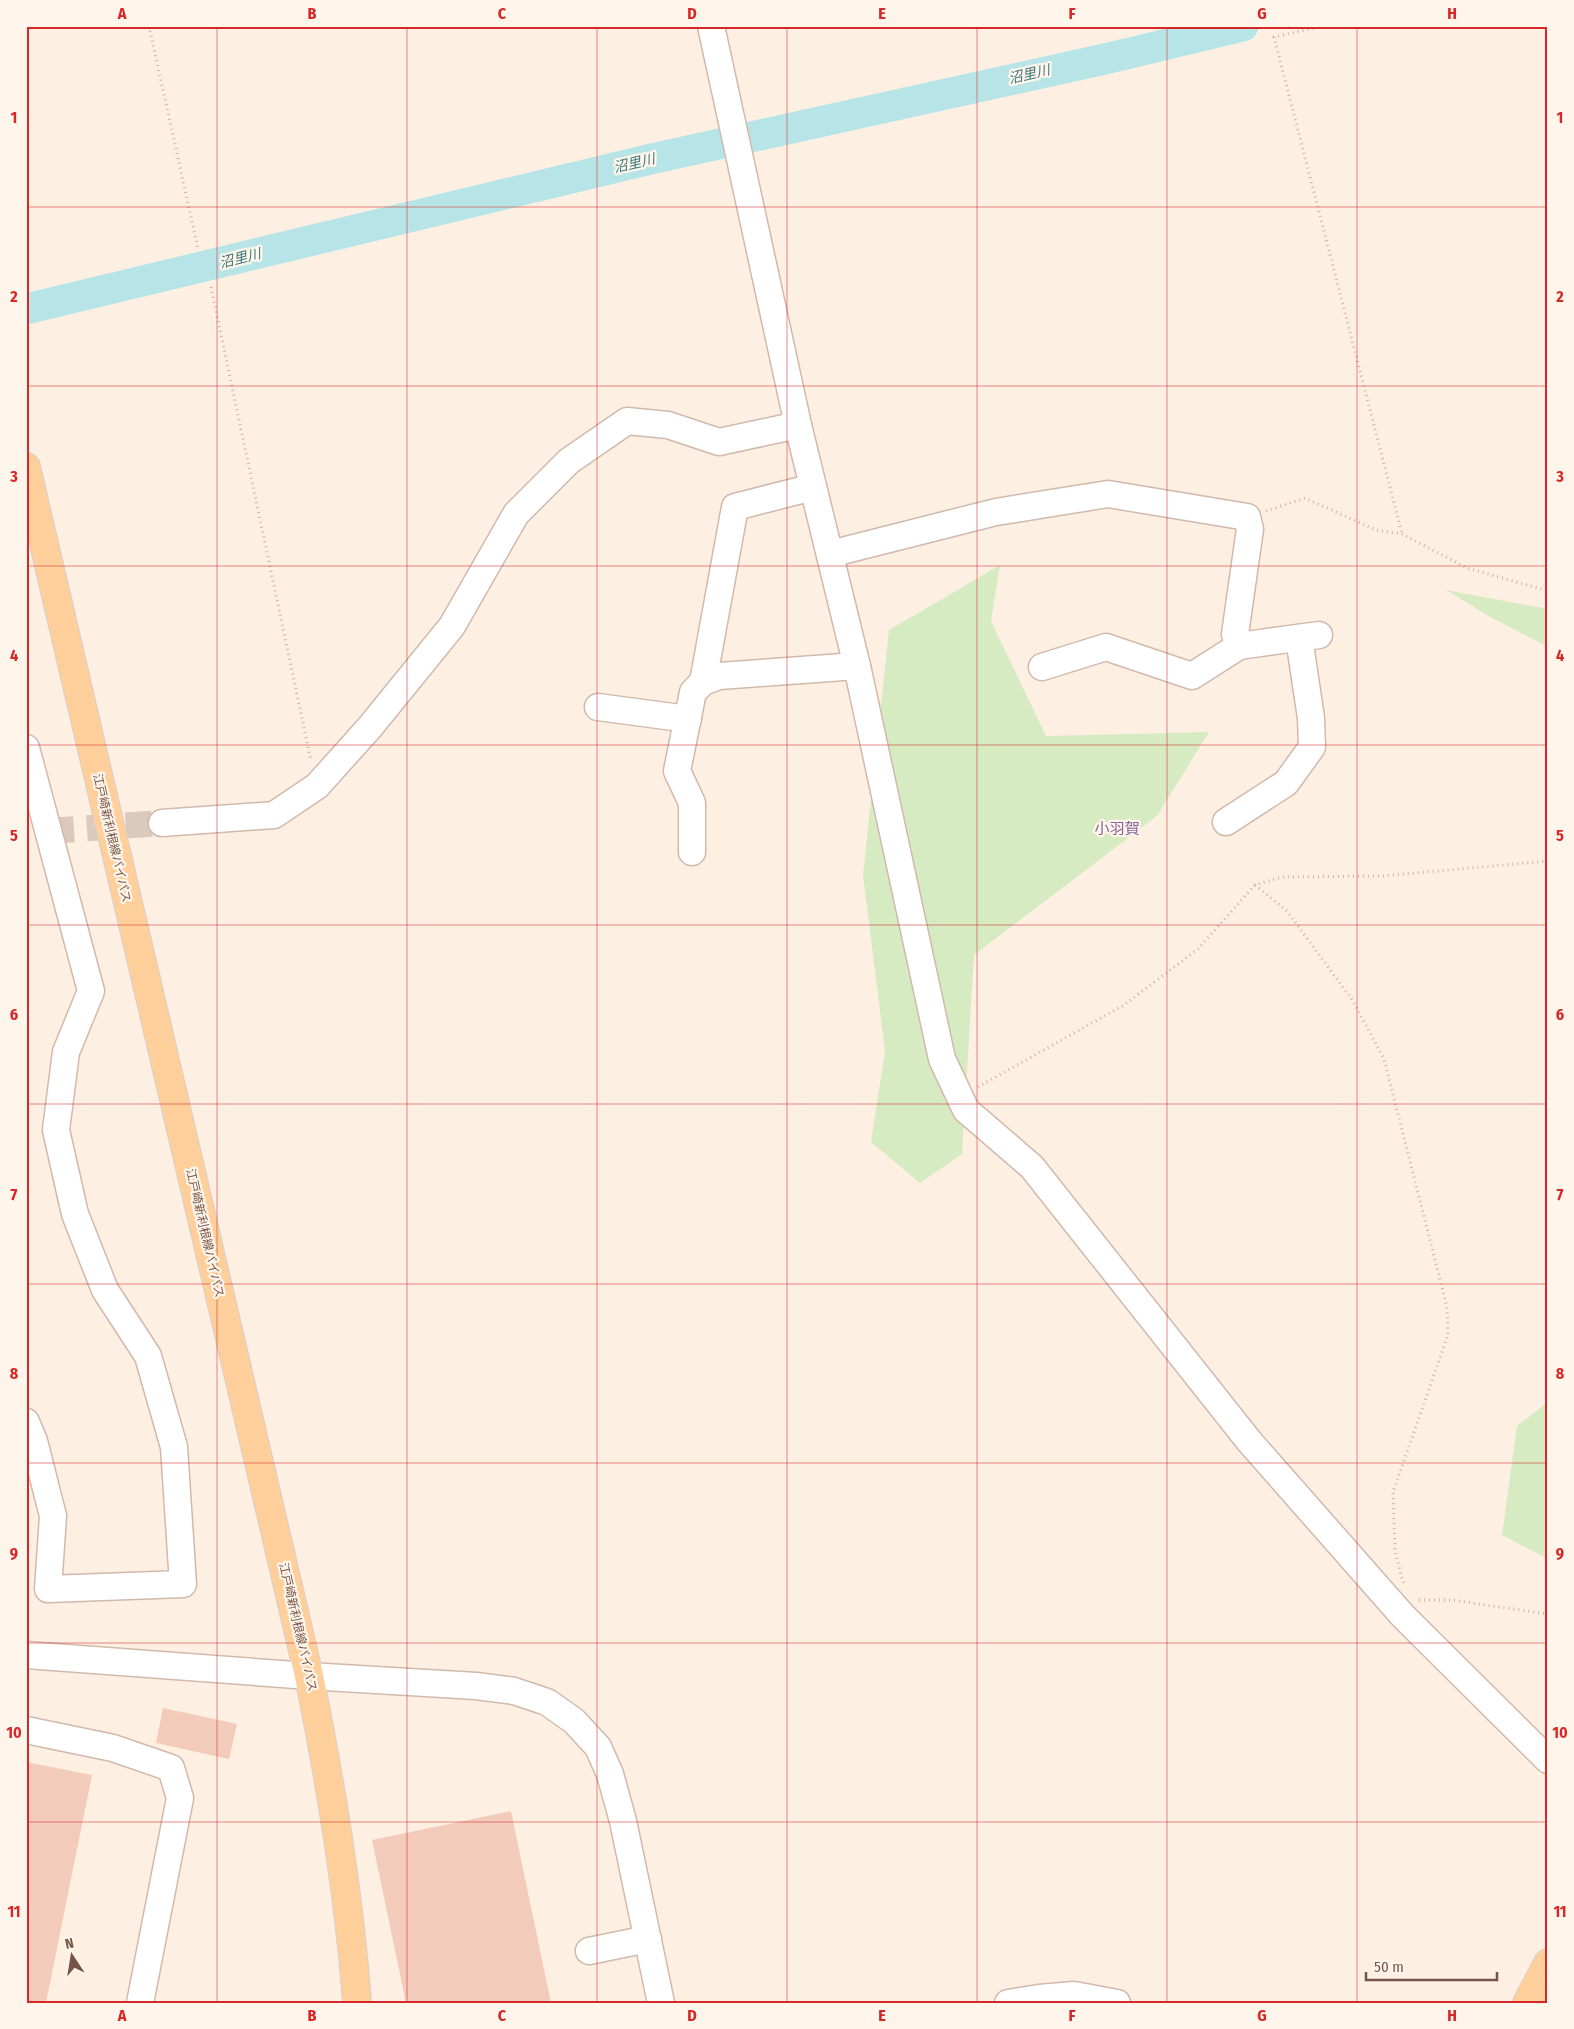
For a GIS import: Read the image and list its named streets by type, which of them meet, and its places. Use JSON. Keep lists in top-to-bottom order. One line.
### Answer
{"streets":{"main road":["江戸崎新利根線バイパス"]},"districts":["小羽賀"],"water":["沼里川"],"scale_bar":"50 m","north":"top","grid":{"columns":["A","B","C","D","E","F","G","H"],"rows":["1","2","3","4","5","6","7","8","9","10","11"]}}
